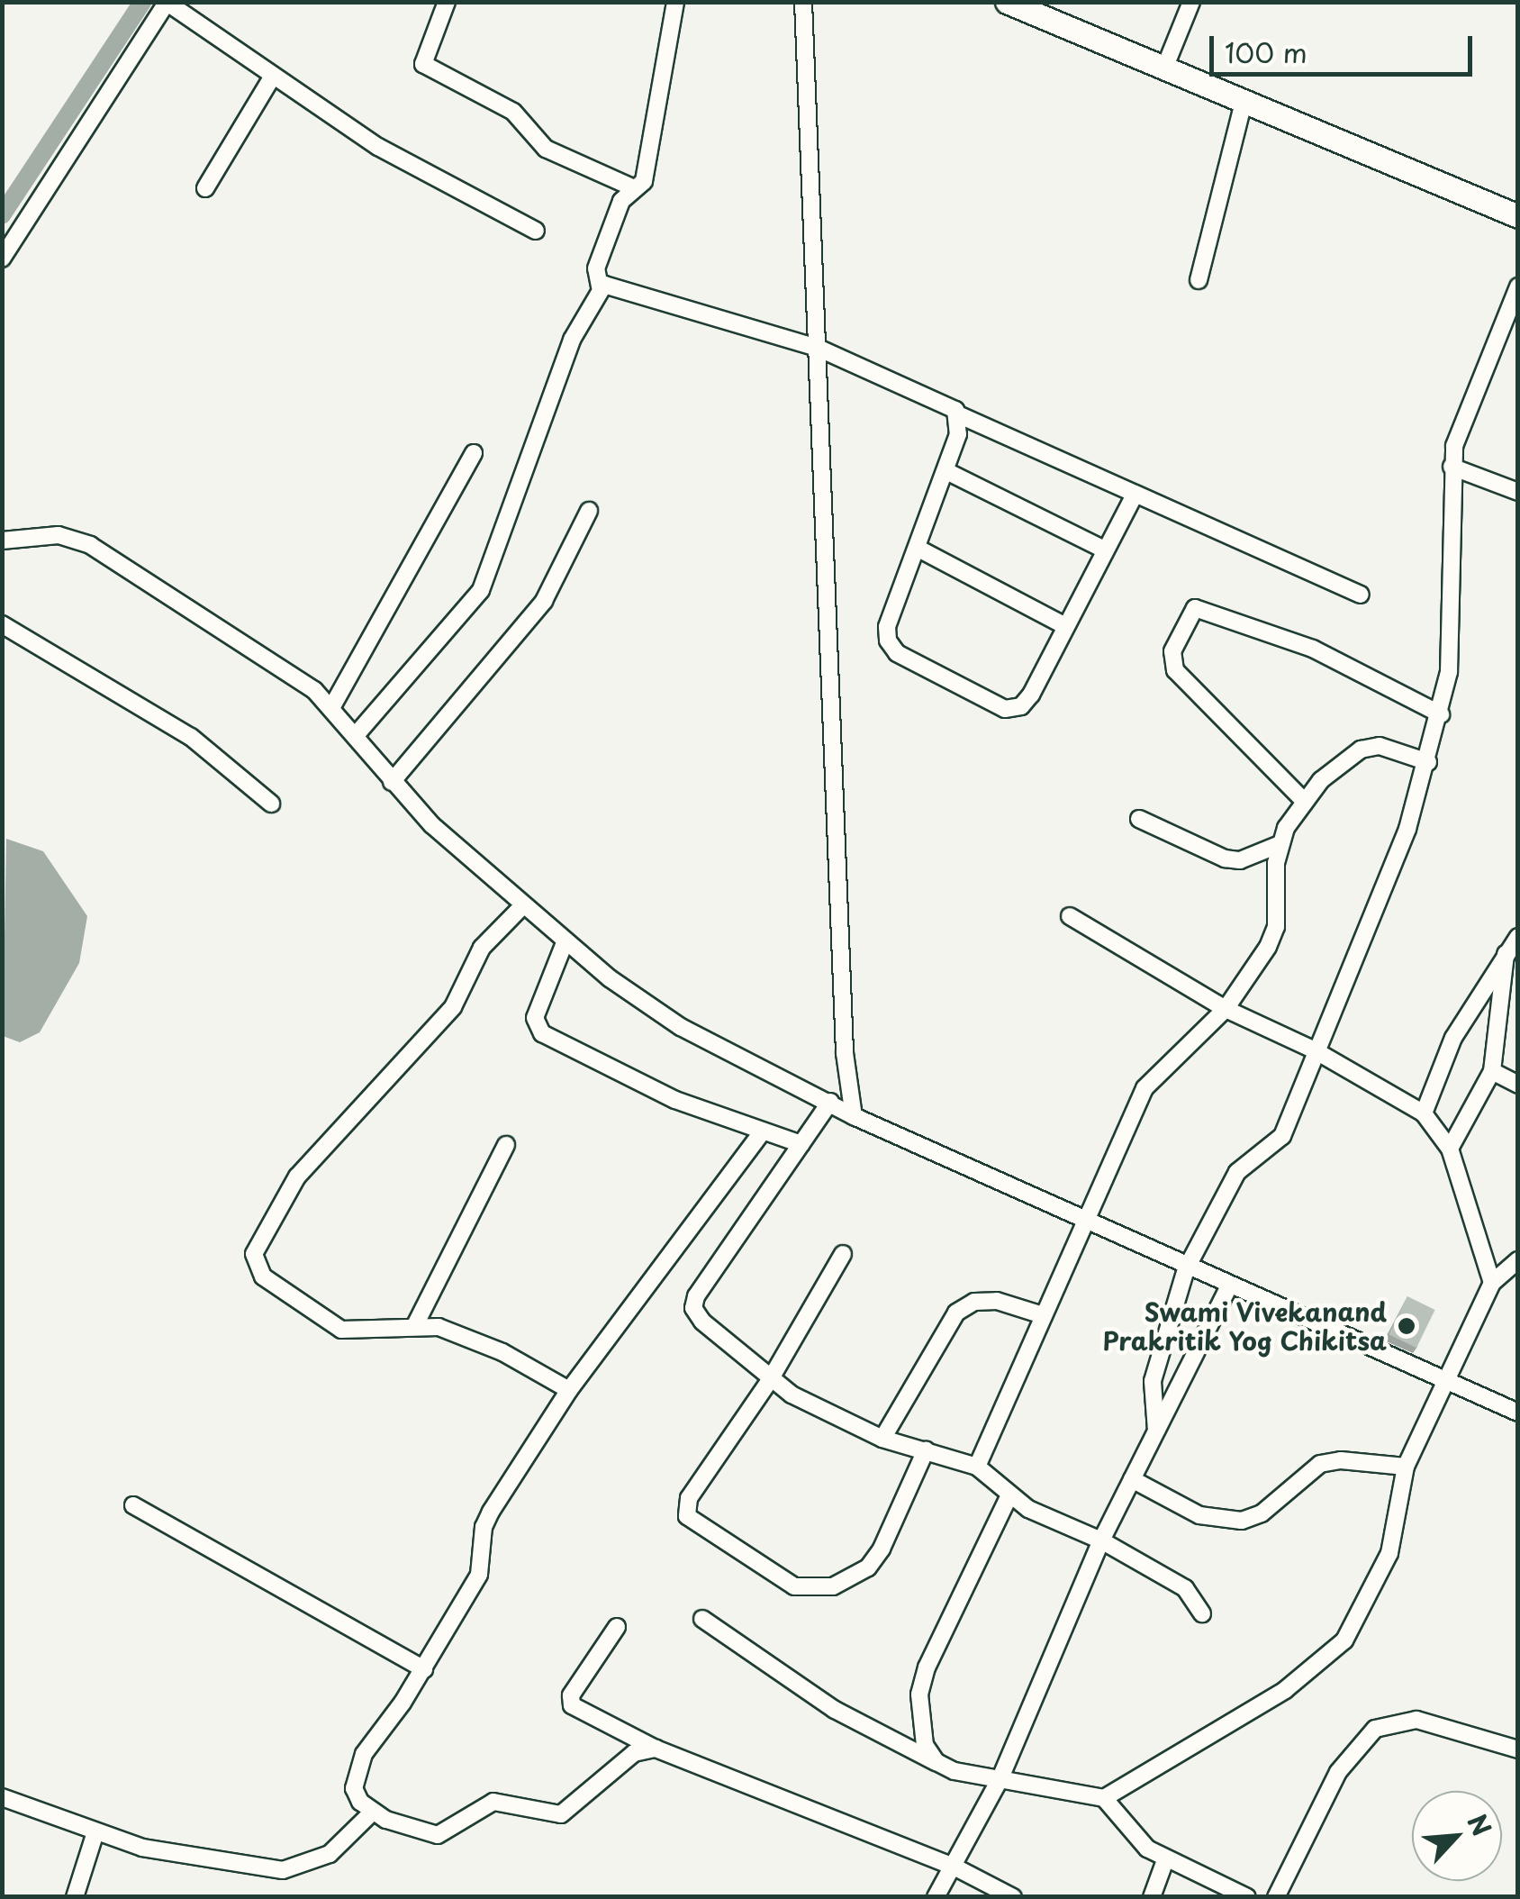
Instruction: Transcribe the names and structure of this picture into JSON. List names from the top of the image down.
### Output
{
  "places": ["Swami Vivekanand Prakritik Yog Chikitsa"],
  "scale_bar": "100 m",
  "north": "top right"
}
